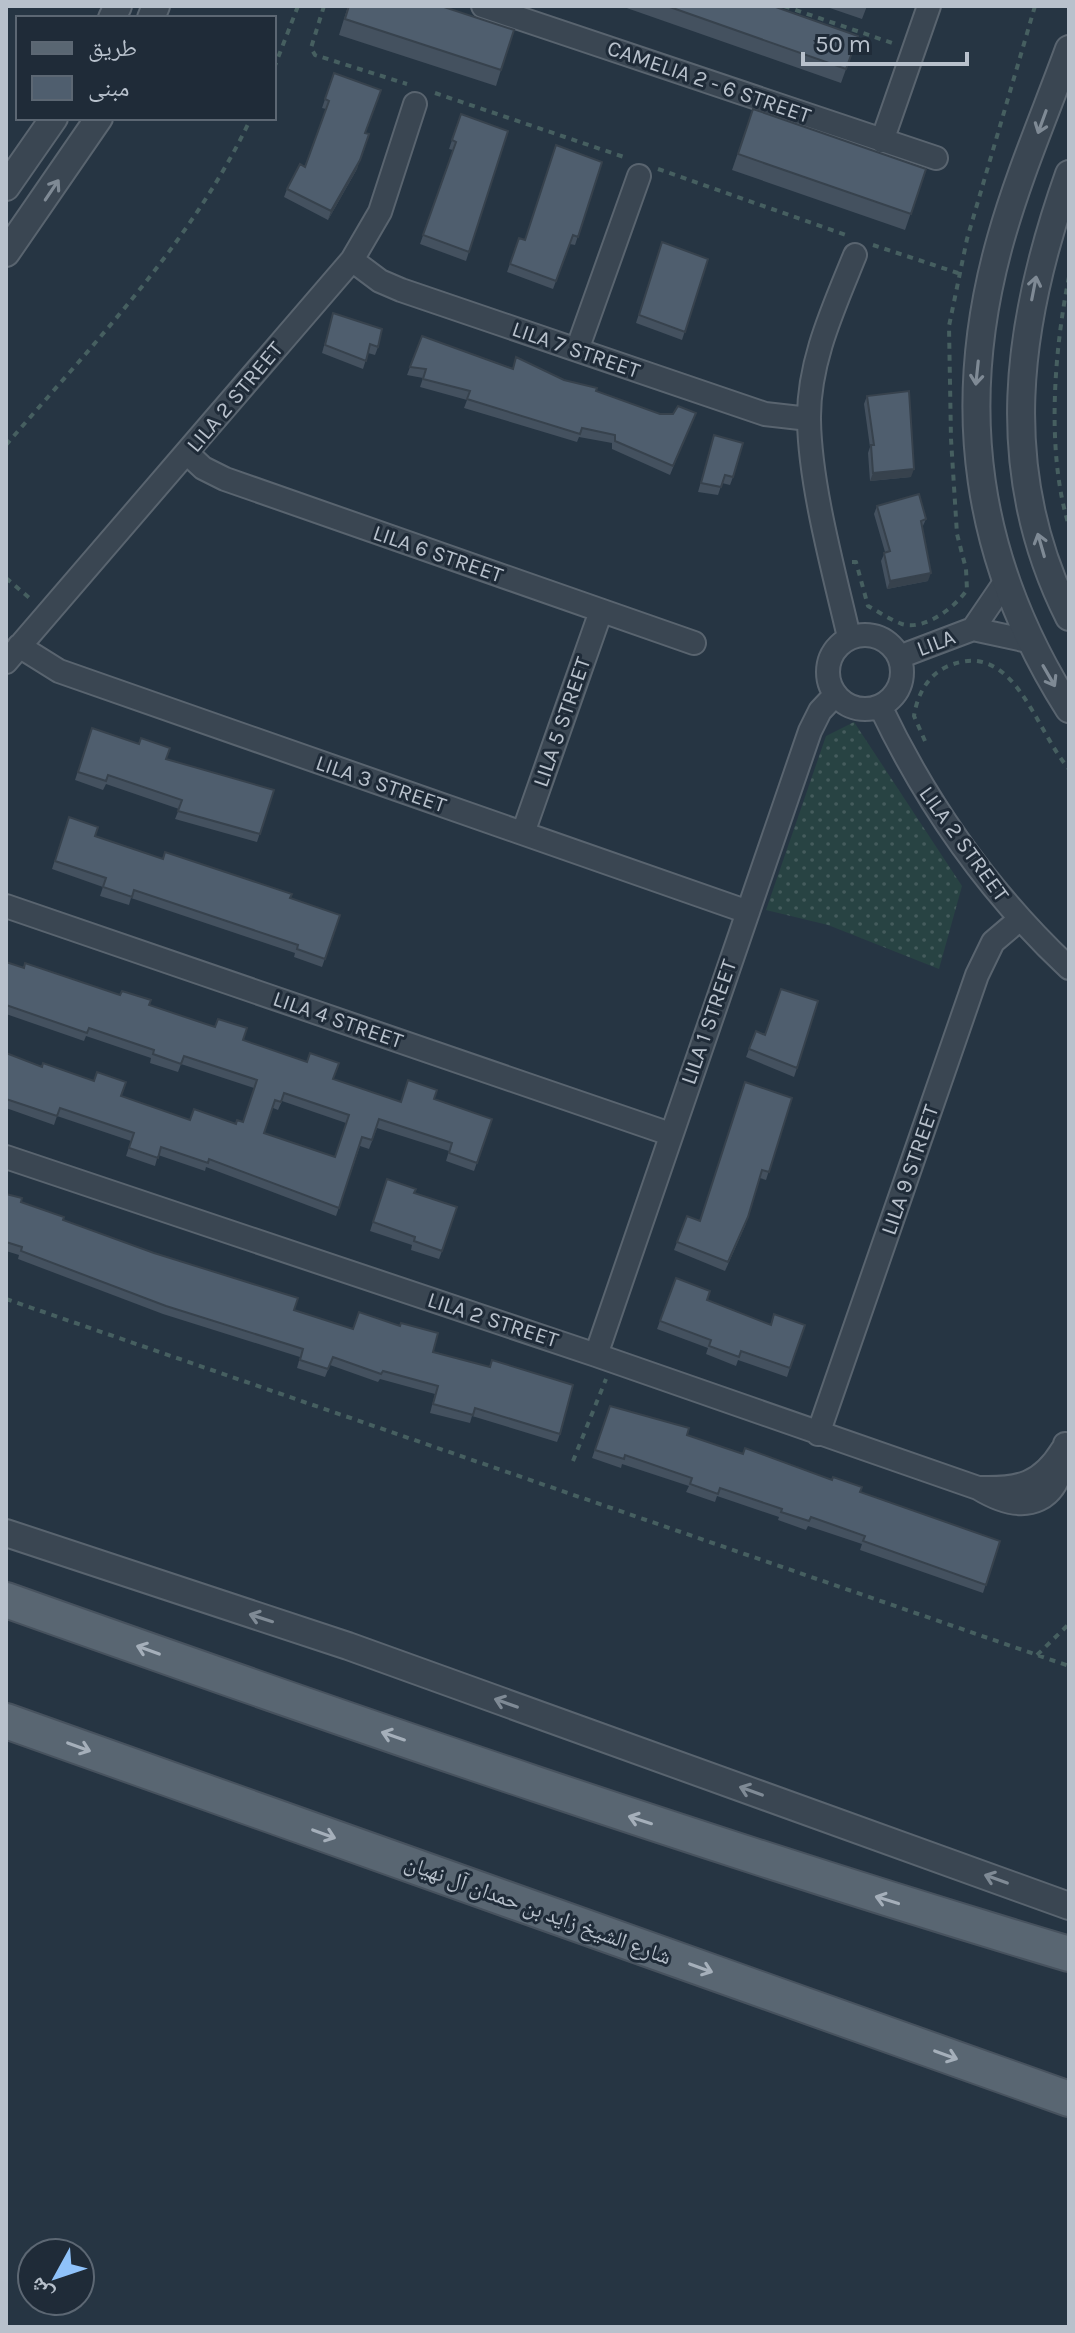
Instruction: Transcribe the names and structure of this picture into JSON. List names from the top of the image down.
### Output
{
  "streets": {
    "main road": ["شارع الشيخ زايد بن حمدان آل نهيان"],
    "street": [
      "CAMELIA 2 - 6 STREET",
      "LILA 7 STREET",
      "LILA 2 STREET",
      "LILA 6 STREET",
      "LILA",
      "LILA 5 STREET",
      "LILA 3 STREET",
      "LILA 4 STREET",
      "LILA 1 STREET",
      "LILA 9 STREET"
    ]
  },
  "crossings": [
    ["LILA 7 STREET", "LILA 2 STREET"],
    ["LILA 2 STREET", "LILA 6 STREET"],
    ["LILA 2 STREET", "LILA"],
    ["LILA 2 STREET", "LILA 3 STREET"],
    ["LILA 2 STREET", "LILA 1 STREET"],
    ["LILA 2 STREET", "LILA 9 STREET"],
    ["LILA 6 STREET", "LILA 5 STREET"],
    ["LILA", "LILA 1 STREET"],
    ["LILA 5 STREET", "LILA 3 STREET"],
    ["LILA 3 STREET", "LILA 1 STREET"],
    ["LILA 4 STREET", "LILA 1 STREET"]
  ],
  "legend": ["طريق", "مبنى"],
  "scale_bar": "50 m",
  "north": "bottom left"
}
